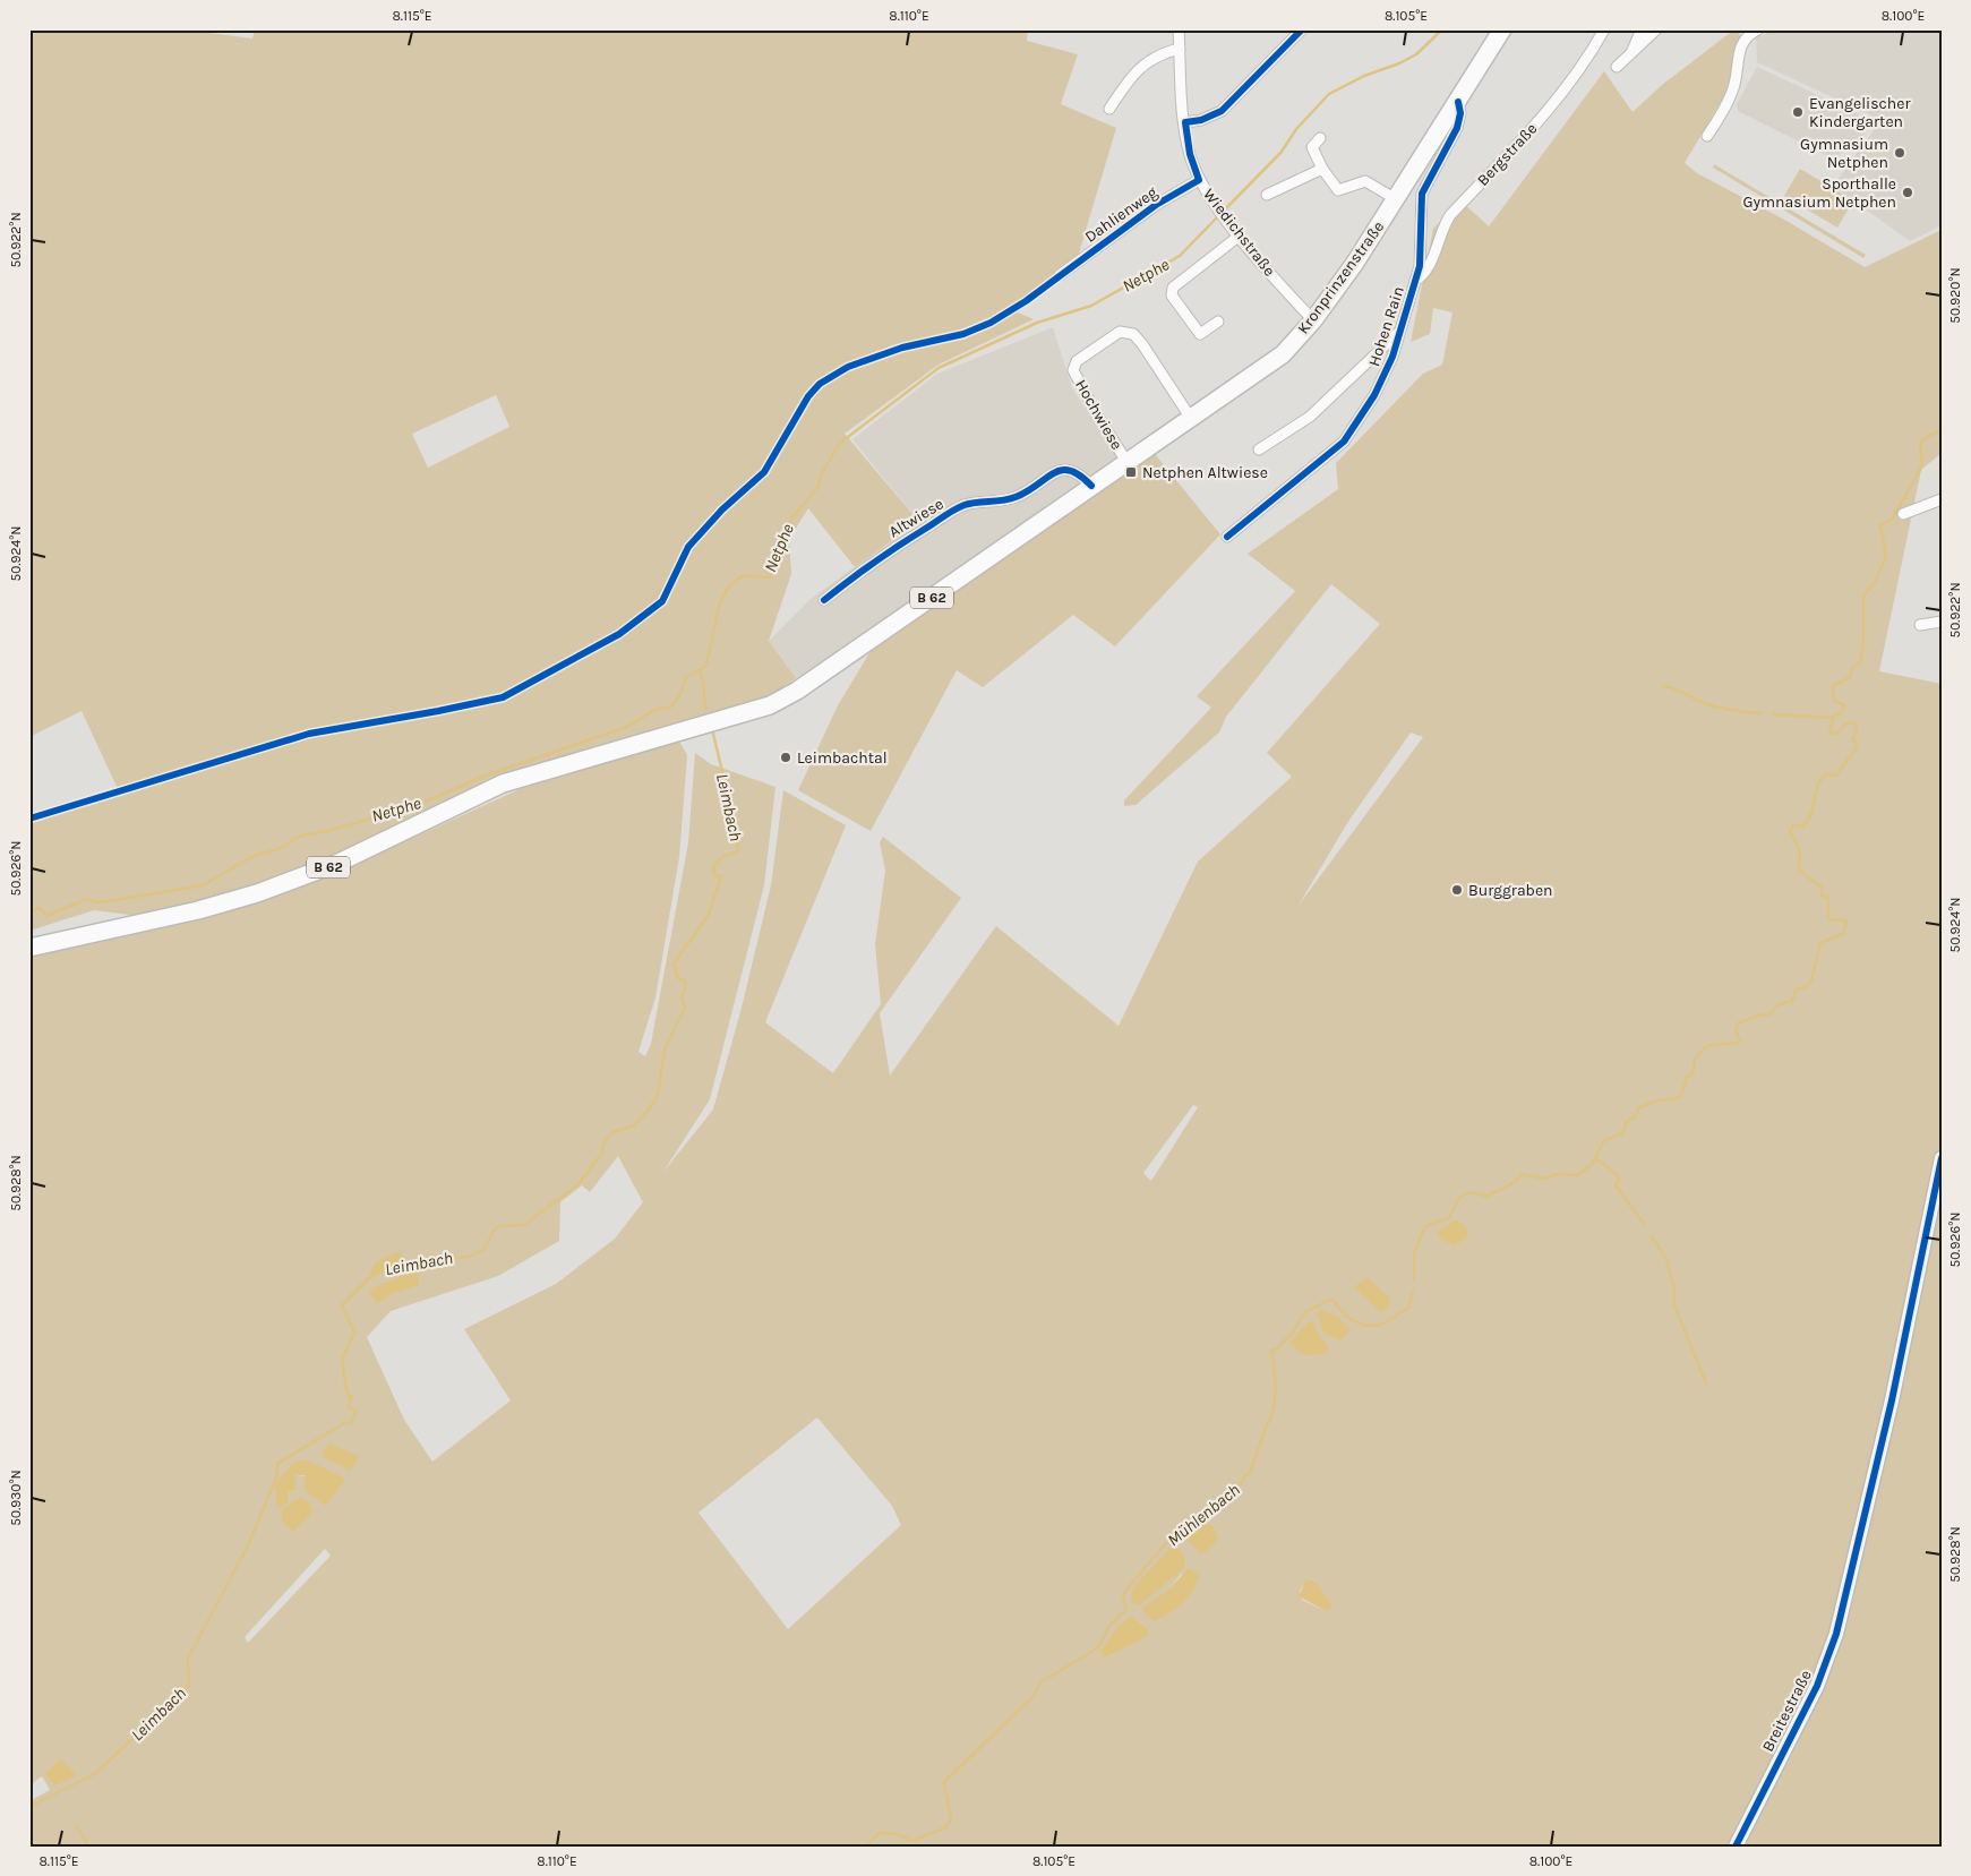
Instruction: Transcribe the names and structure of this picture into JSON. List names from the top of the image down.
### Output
{
  "streets": {
    "main road": ["Kronprinzenstraße", "B 62"],
    "street": [
      "Bergstraße",
      "Dahlienweg",
      "Wiedichstraße",
      "Hohen Rain",
      "Hochwiese",
      "Altwiese",
      "Breitestraße"
    ]
  },
  "crossings": [
    ["Bergstraße", "Hohen Rain"],
    ["Dahlienweg", "Wiedichstraße"],
    ["Wiedichstraße", "Kronprinzenstraße"],
    ["Kronprinzenstraße", "Hohen Rain"],
    ["Kronprinzenstraße", "Hochwiese"],
    ["Kronprinzenstraße", "Altwiese"],
    ["Kronprinzenstraße", "B 62"],
    ["Altwiese", "B 62"]
  ],
  "water": ["Netphe", "Leimbach", "Mühlenbach"],
  "places": {
    "other": [
      "Evangelischer Kindergarten",
      "Gymnasium Netphen",
      "Sporthalle Gymnasium Netphen",
      "Leimbachtal",
      "Burggraben"
    ],
    "transit": ["Netphen Altwiese"]
  },
  "coordinates": [
    "8.115°E",
    "8.110°E",
    "8.105°E",
    "8.100°E",
    "50.922°N",
    "50.920°N",
    "50.924°N",
    "50.926°N",
    "50.928°N",
    "50.930°N"
  ]
}
